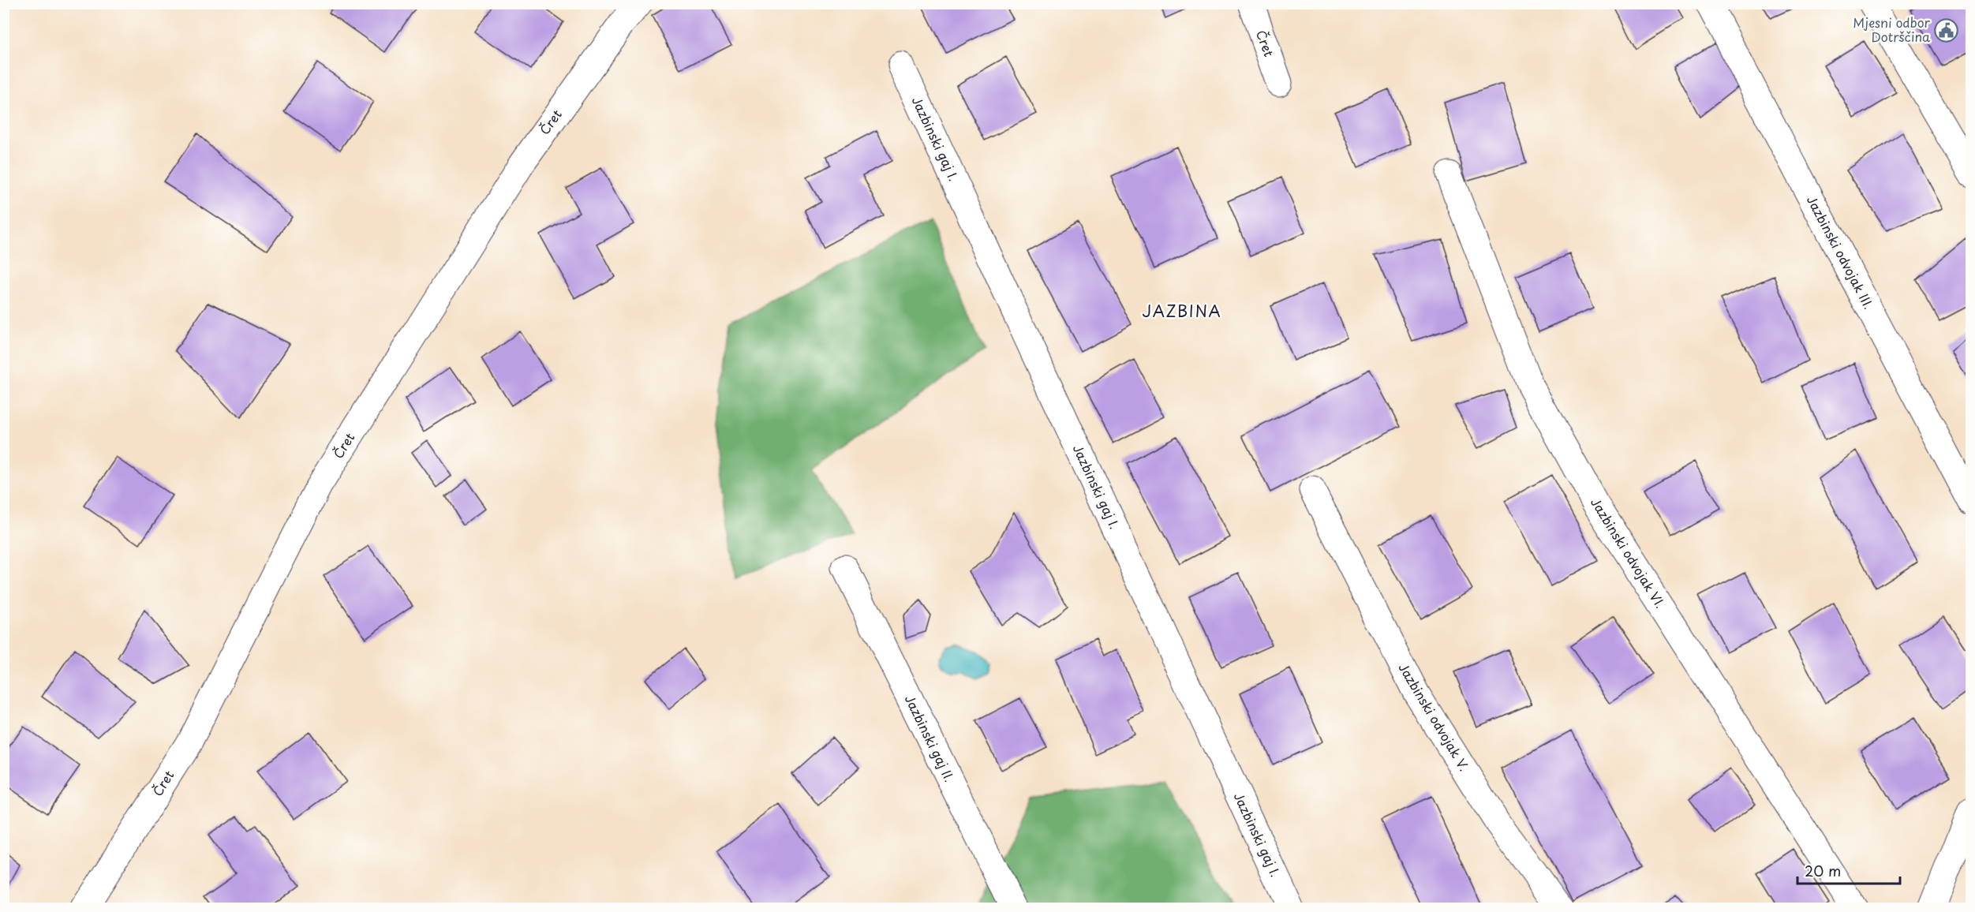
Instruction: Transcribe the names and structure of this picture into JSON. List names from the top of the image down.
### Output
{
  "streets": {
    "street": [
      "Čret",
      "Jazbinski gaj I.",
      "Jazbinski odvojak III.",
      "Jazbinski odvojak VI.",
      "Jazbinski odvojak V.",
      "Jazbinski gaj II."
    ]
  },
  "districts": ["JAZBINA"],
  "places": {
    "public building": ["Mjesni odbor Dotrščina"]
  },
  "scale_bar": "20 m"
}
